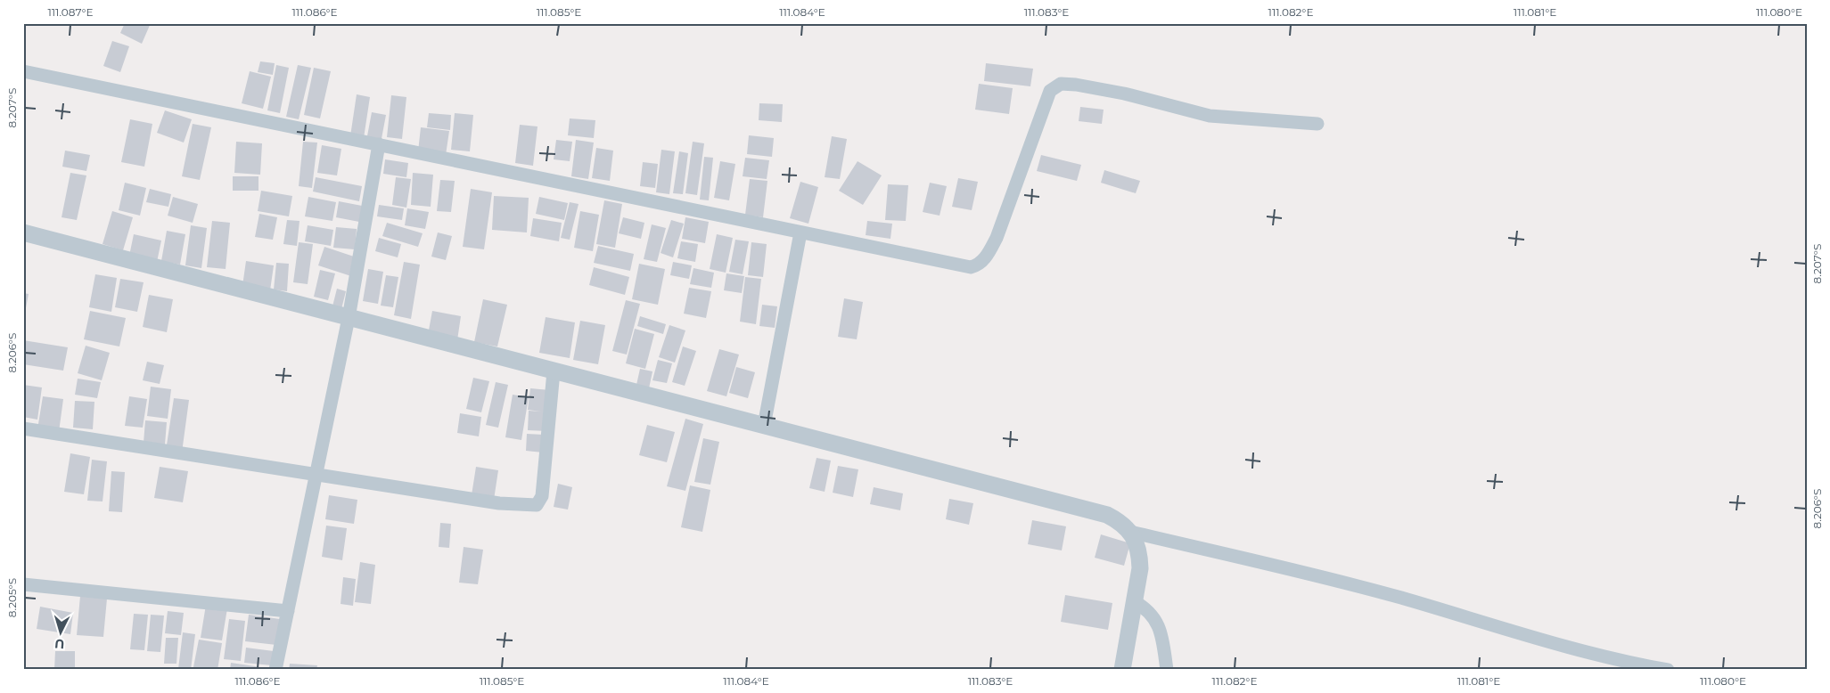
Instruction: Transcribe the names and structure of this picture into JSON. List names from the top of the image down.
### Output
{
  "north": "bottom",
  "coordinates": [
    "111.087°E",
    "111.086°E",
    "111.085°E",
    "111.084°E",
    "111.083°E",
    "111.082°E",
    "111.081°E",
    "111.080°E",
    "8.207°S",
    "8.206°S",
    "8.205°S"
  ]
}
